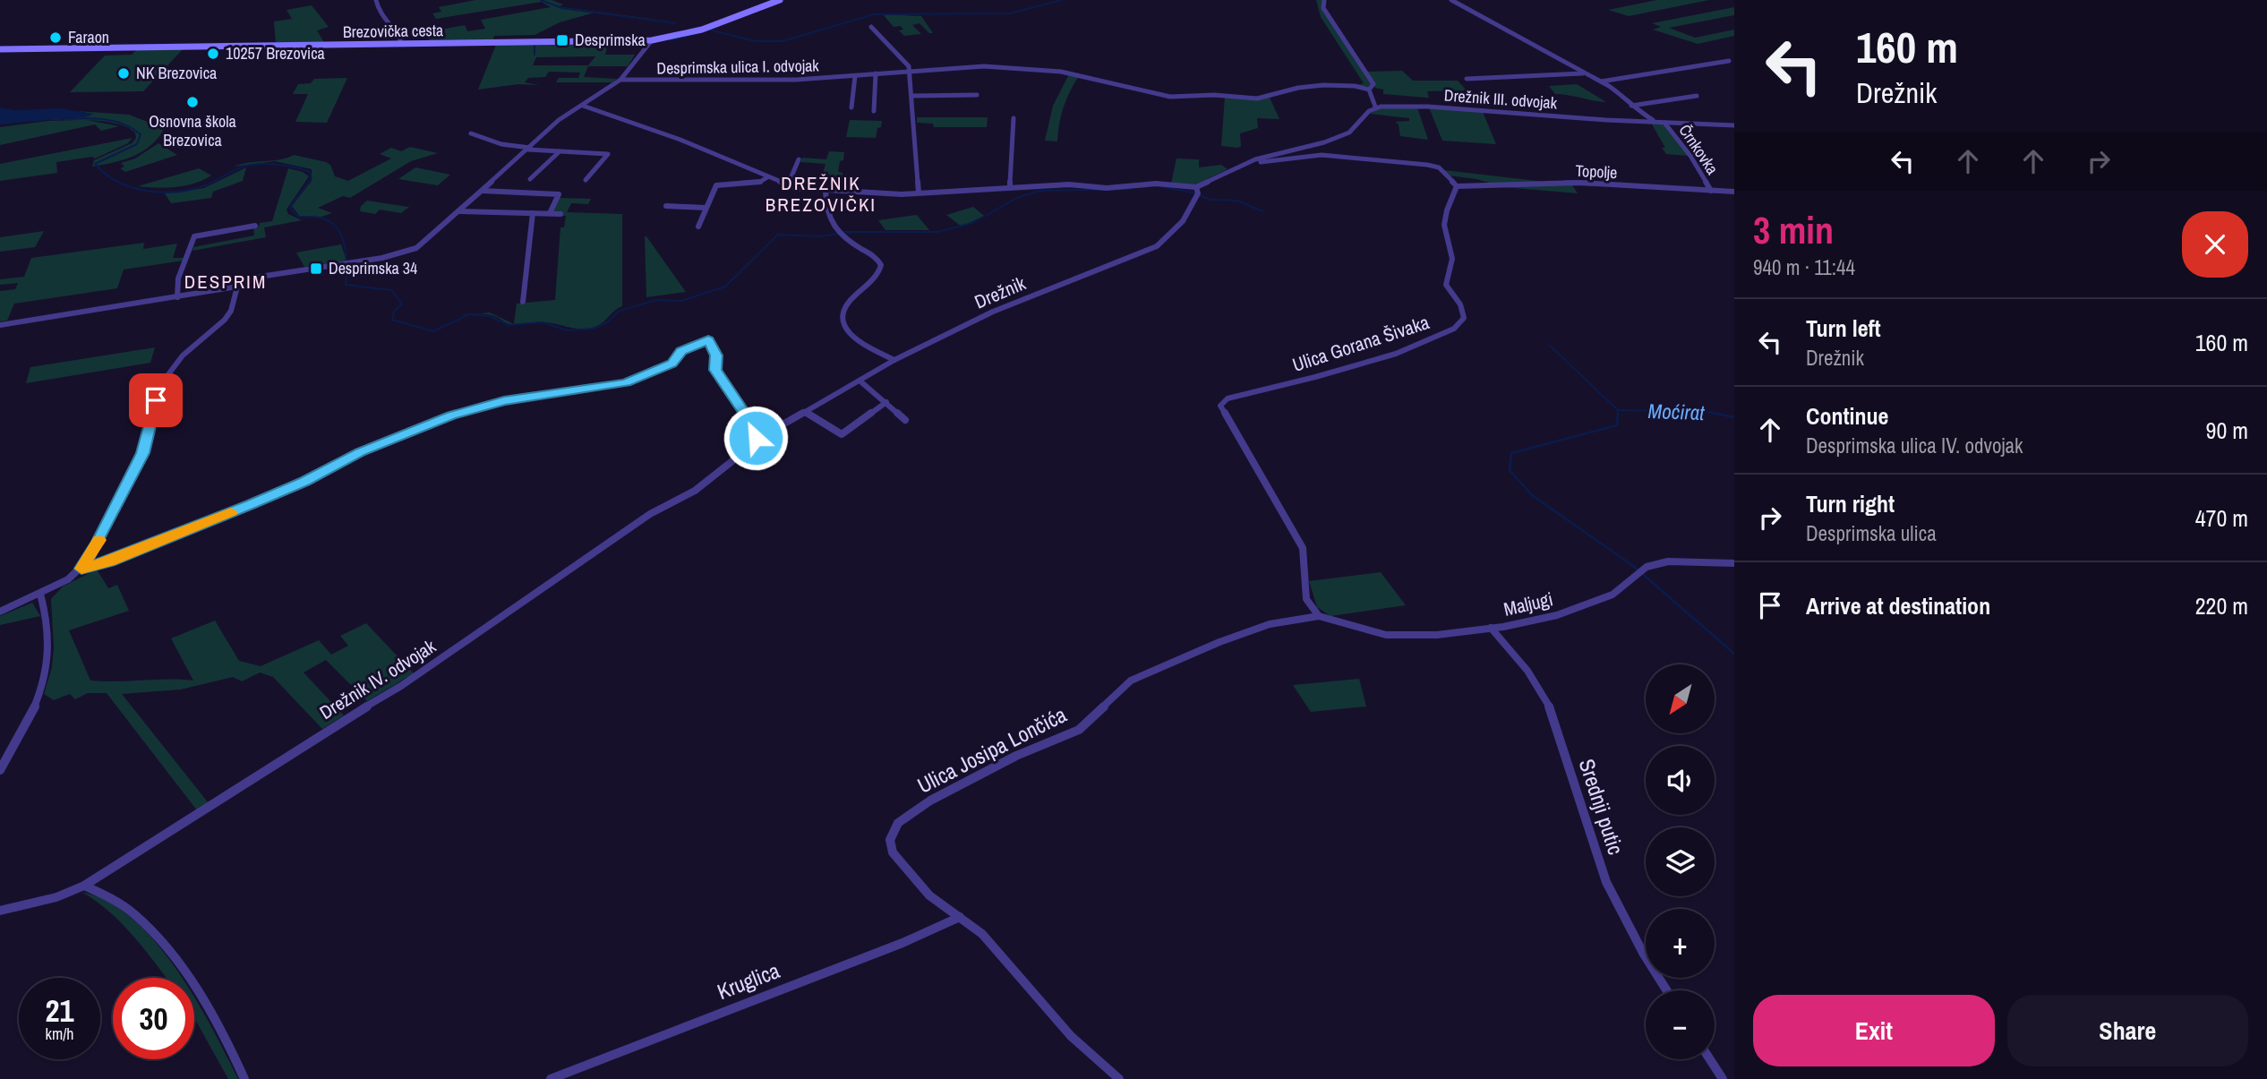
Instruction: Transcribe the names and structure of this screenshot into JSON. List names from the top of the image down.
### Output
{
  "streets": {
    "main road": ["Brezovička cesta"],
    "street": [
      "Desprimska ulica I. odvojak",
      "Drežnik III. odvojak",
      "Črnkovka",
      "Topolje",
      "Drežnik",
      "Ulica Gorana Šivaka",
      "Maljugi",
      "Drežnik IV. odvojak",
      "Ulica Josipa Lončića",
      "Srednji putic",
      "Kruglica"
    ]
  },
  "crossings": [
    ["Drežnik III. odvojak", "Črnkovka"],
    ["Črnkovka", "Topolje"],
    ["Topolje", "Ulica Gorana Šivaka"],
    ["Drežnik", "Drežnik IV. odvojak"],
    ["Ulica Gorana Šivaka", "Maljugi"],
    ["Ulica Gorana Šivaka", "Ulica Josipa Lončića"],
    ["Maljugi", "Ulica Josipa Lončića"],
    ["Maljugi", "Srednji putic"],
    ["Ulica Josipa Lončića", "Kruglica"]
  ],
  "districts": ["DREŽNIK BREZOVIČKI", "DESPRIM"],
  "water": ["Moćirat"],
  "places": {
    "other": [
      "Faraon",
      "10257 Brezovica",
      "NK Brezovica",
      "Osnovna škola Brezovica"
    ],
    "transit": ["Desprimska", "Desprimska 34"]
  },
  "north": "bottom left",
  "page": {
    "turn": ["160 m", "Drežnik"],
    "heading": ["3 min", "940 m · 11:44"],
    "list": [
      {
        "name": "Turn left",
        "note": "Drežnik",
        "value": "160 m"
      },
      {
        "name": "Continue",
        "note": "Desprimska ulica IV. odvojak",
        "value": "90 m"
      },
      {
        "name": "Turn right",
        "note": "Desprimska ulica",
        "value": "470 m"
      },
      {
        "name": "Arrive at destination",
        "value": "220 m"
      }
    ],
    "map_buttons": ["+", "−"],
    "speed": "21 km/h",
    "limit": "30",
    "buttons": ["Exit", "Share"]
  }
}
